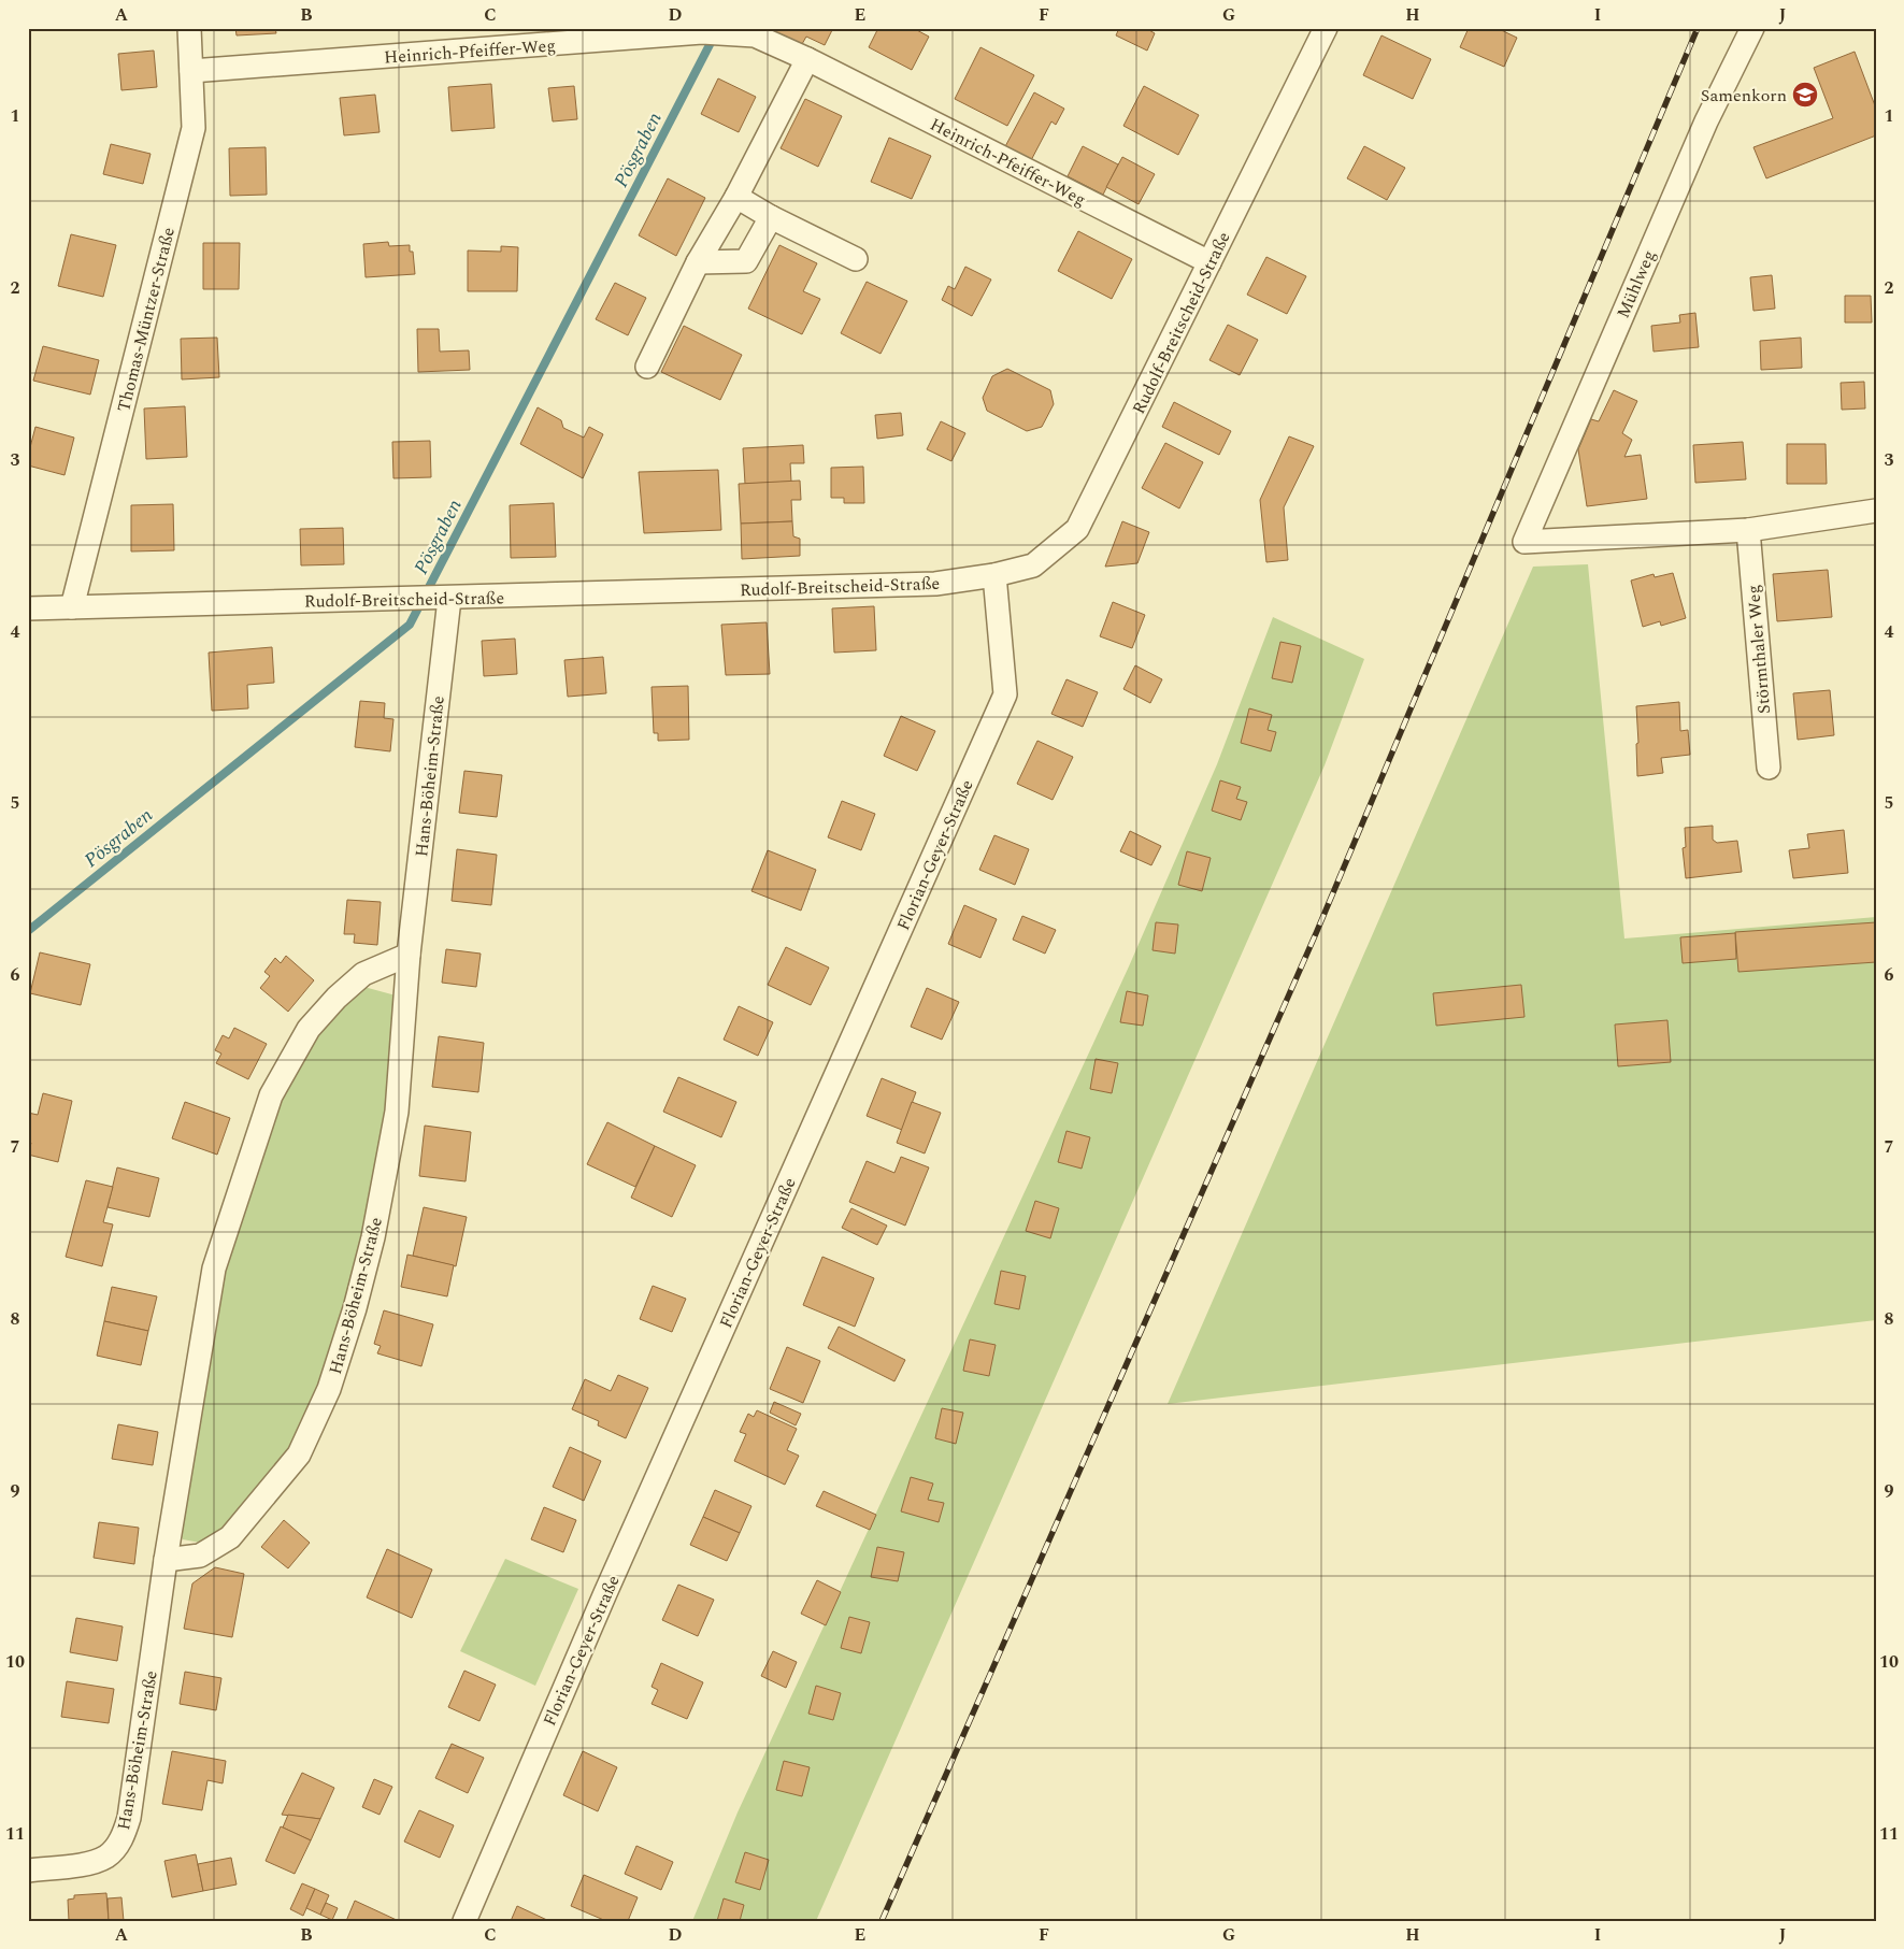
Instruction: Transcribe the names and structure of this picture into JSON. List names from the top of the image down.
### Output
{
  "streets": {
    "street": [
      "Heinrich-Pfeiffer-Weg",
      "Mühlweg",
      "Thomas-Müntzer-Straße",
      "Rudolf-Breitscheid-Straße",
      "Störmthaler Weg",
      "Hans-Böheim-Straße",
      "Florian-Geyer-Straße"
    ]
  },
  "crossings": [
    ["Heinrich-Pfeiffer-Weg", "Thomas-Müntzer-Straße"],
    ["Heinrich-Pfeiffer-Weg", "Rudolf-Breitscheid-Straße"],
    ["Mühlweg", "Störmthaler Weg"],
    ["Thomas-Müntzer-Straße", "Rudolf-Breitscheid-Straße"],
    ["Rudolf-Breitscheid-Straße", "Hans-Böheim-Straße"],
    ["Rudolf-Breitscheid-Straße", "Florian-Geyer-Straße"]
  ],
  "water": ["Pösgraben"],
  "places": {
    "school or university": ["Samenkorn"]
  },
  "grid": {
    "columns": [
      "A",
      "B",
      "C",
      "D",
      "E",
      "F",
      "G",
      "H",
      "I",
      "J"
    ],
    "rows": [
      "1",
      "2",
      "3",
      "4",
      "5",
      "6",
      "7",
      "8",
      "9",
      "10",
      "11"
    ]
  }
}
